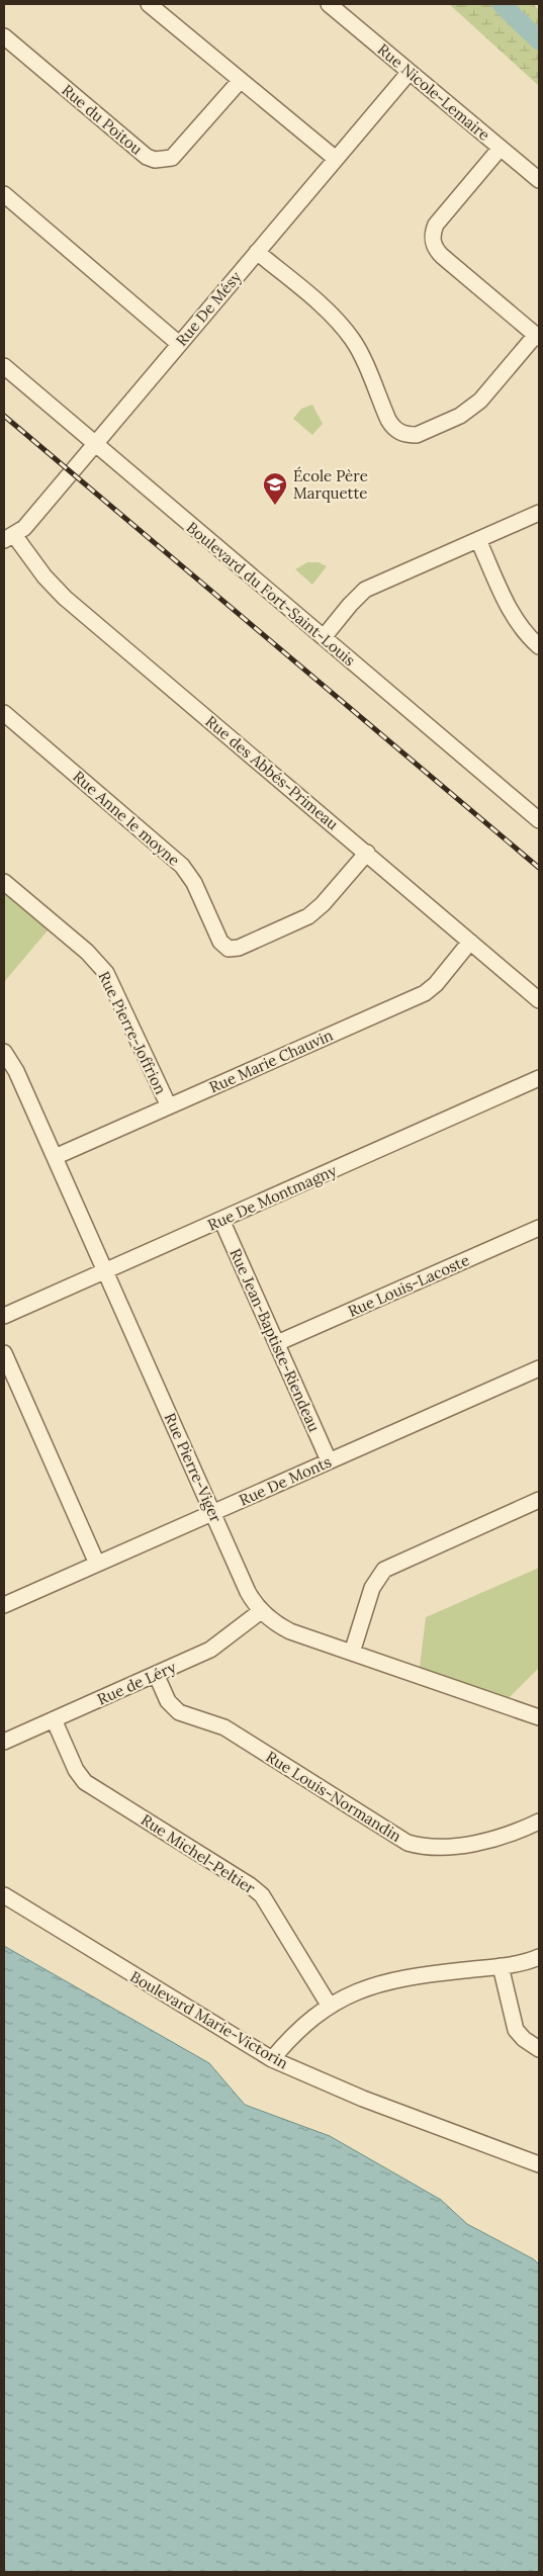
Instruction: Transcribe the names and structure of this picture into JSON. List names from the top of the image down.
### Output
{
  "streets": {
    "street": [
      "Rue Nicole-Lemaire",
      "Rue du Poitou",
      "Rue De Mésy",
      "Boulevard du Fort-Saint-Louis",
      "Rue des Abbés-Primeau",
      "Rue Anne le moyne",
      "Rue Pierre-Joffrion",
      "Rue Marie Chauvin",
      "Rue De Montmagny",
      "Rue Louis-Lacoste",
      "Rue Jean-Baptiste-Riendeau",
      "Rue Pierre-Viger",
      "Rue De Monts",
      "Rue de Léry",
      "Rue Louis-Normandin",
      "Rue Michel-Peltier",
      "Boulevard Marie-Victorin"
    ]
  },
  "crossings": [
    ["Rue Nicole-Lemaire", "Rue De Mésy"],
    ["Rue De Mésy", "Boulevard du Fort-Saint-Louis"],
    ["Rue De Mésy", "Rue des Abbés-Primeau"],
    ["Rue des Abbés-Primeau", "Rue Anne le moyne"],
    ["Rue des Abbés-Primeau", "Rue Marie Chauvin"],
    ["Rue Pierre-Joffrion", "Rue Marie Chauvin"],
    ["Rue Marie Chauvin", "Rue Pierre-Viger"],
    ["Rue De Montmagny", "Rue Jean-Baptiste-Riendeau"],
    ["Rue De Montmagny", "Rue Pierre-Viger"],
    ["Rue Louis-Lacoste", "Rue Jean-Baptiste-Riendeau"],
    ["Rue Jean-Baptiste-Riendeau", "Rue De Monts"],
    ["Rue Pierre-Viger", "Rue De Monts"],
    ["Rue Pierre-Viger", "Rue de Léry"],
    ["Rue de Léry", "Rue Louis-Normandin"],
    ["Rue de Léry", "Rue Michel-Peltier"]
  ],
  "places": {
    "school or university": ["École Père Marquette"]
  }
}
